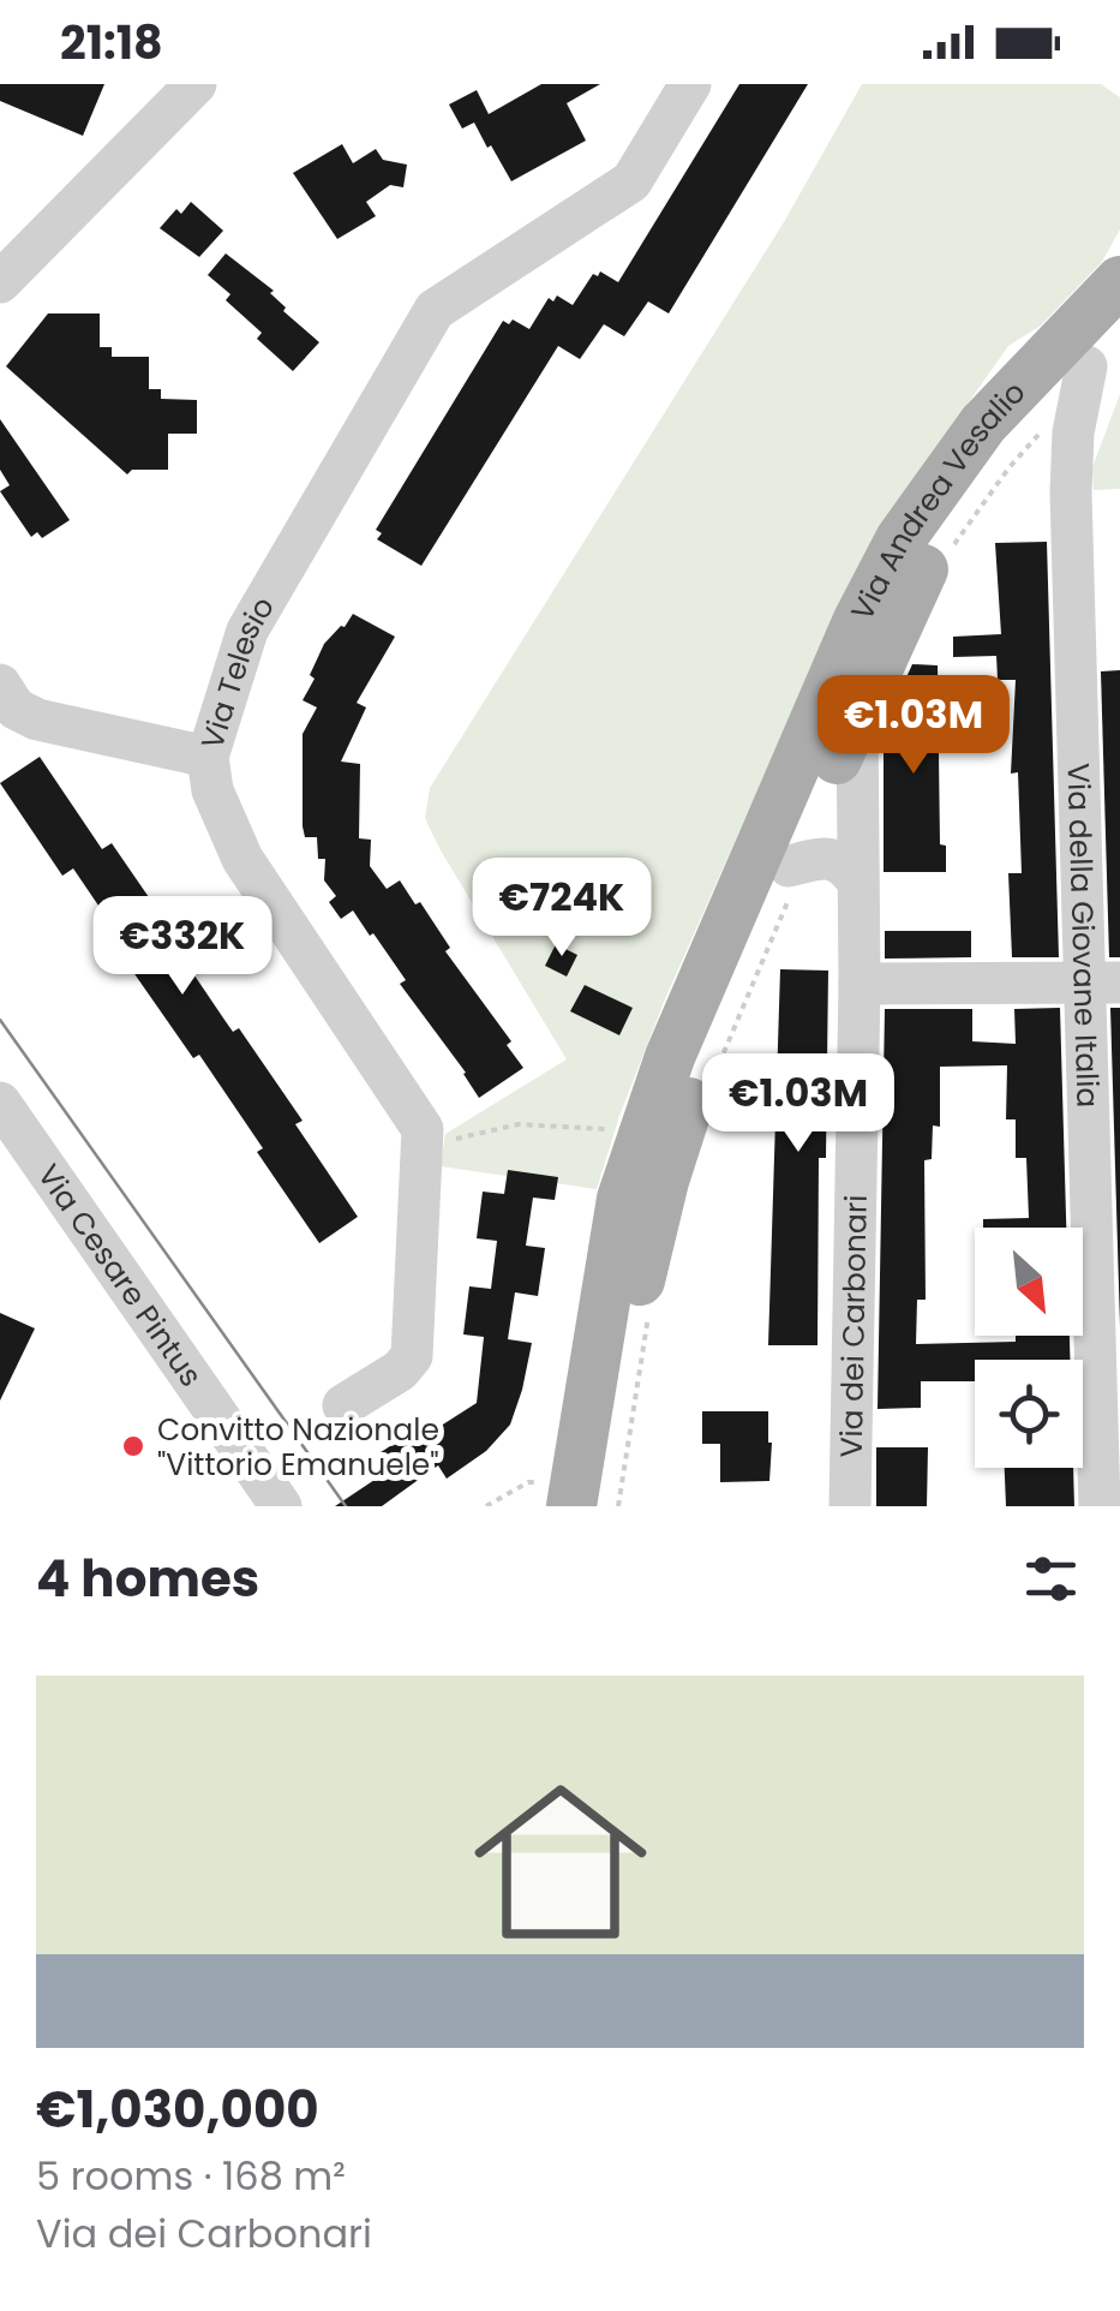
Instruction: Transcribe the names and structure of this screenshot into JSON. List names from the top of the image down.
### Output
{
  "streets": {
    "main road": ["Via Andrea Vesalio"],
    "street": [
      "Via Telesio",
      "Via della Giovane Italia",
      "Via Cesare Pintus",
      "Via dei Carbonari"
    ]
  },
  "crossings": [
    ["Via Andrea Vesalio", "Via della Giovane Italia"],
    ["Via Andrea Vesalio", "Via dei Carbonari"]
  ],
  "places": ["Convitto Nazionale \"Vittorio Emanuele\""],
  "north": "bottom right",
  "page": {
    "status": "21:18",
    "price": [
      "€1.03M",
      "€724K",
      "€332K",
      "€1.03M"
    ],
    "heading": "4 homes",
    "list": [
      {
        "name": "€1,030,000",
        "note": "5 rooms · 168 m² · Via dei Carbonari"
      }
    ]
  }
}
